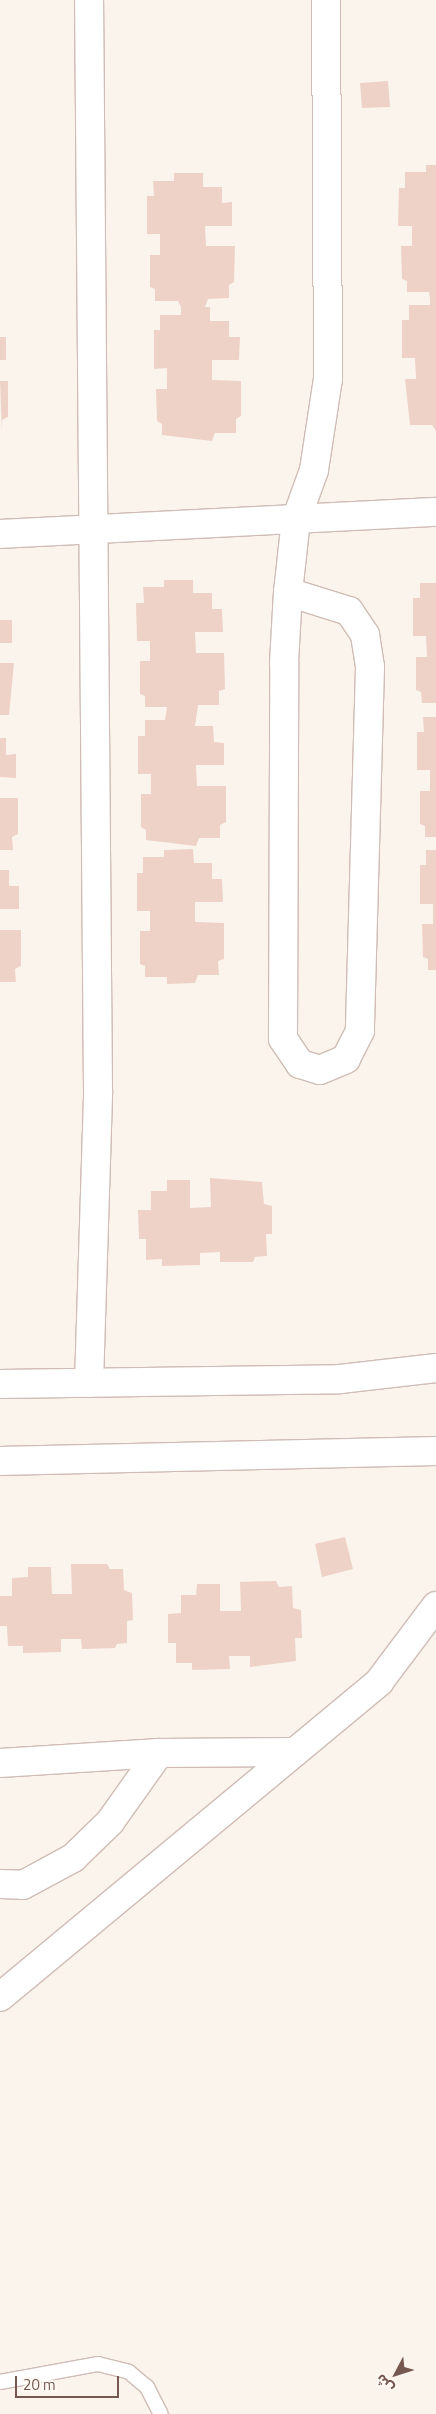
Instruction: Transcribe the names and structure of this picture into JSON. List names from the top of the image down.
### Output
{
  "scale_bar": "20 m",
  "north": "bottom left"
}
